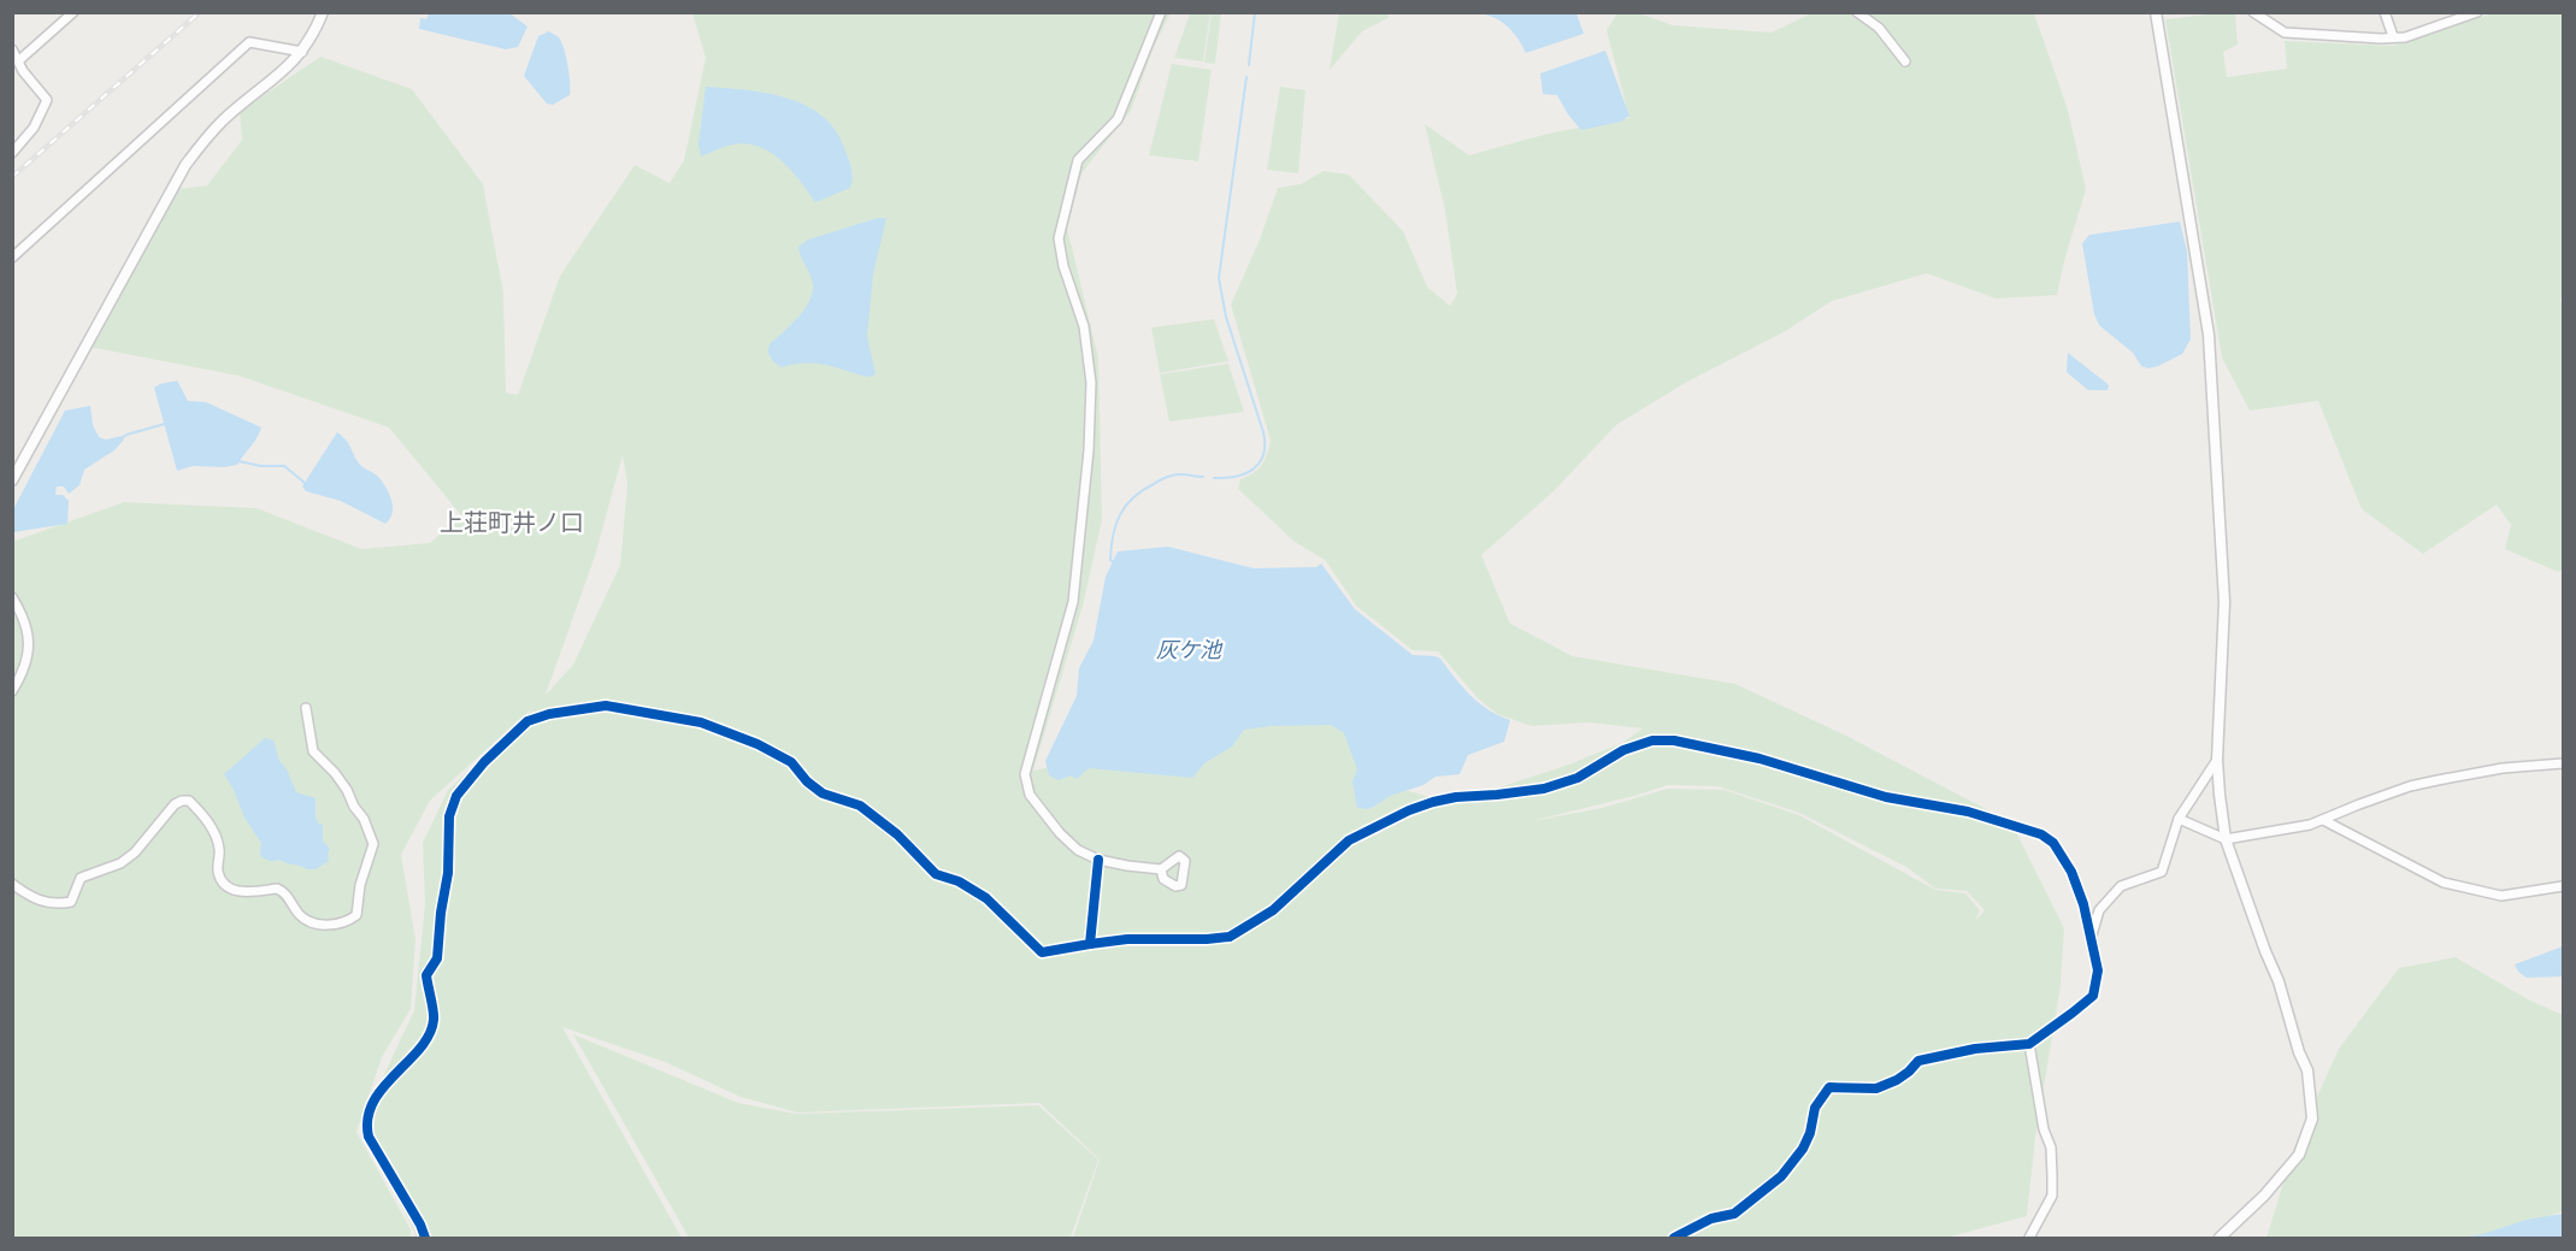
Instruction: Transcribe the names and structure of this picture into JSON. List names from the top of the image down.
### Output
{
  "districts": ["上荘町井ノ口"],
  "water": ["灰ケ池"]
}
